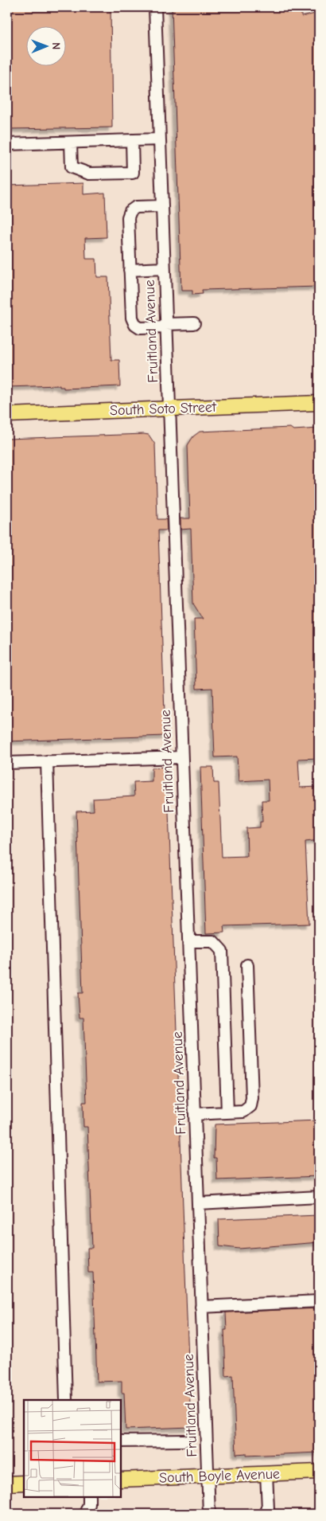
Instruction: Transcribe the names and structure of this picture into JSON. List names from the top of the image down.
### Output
{
  "streets": {
    "main road": ["South Soto Street", "South Boyle Avenue"],
    "street": ["Fruitland Avenue"]
  },
  "crossings": [
    ["Fruitland Avenue", "South Soto Street"],
    ["Fruitland Avenue", "South Boyle Avenue"]
  ],
  "north": "right"
}
